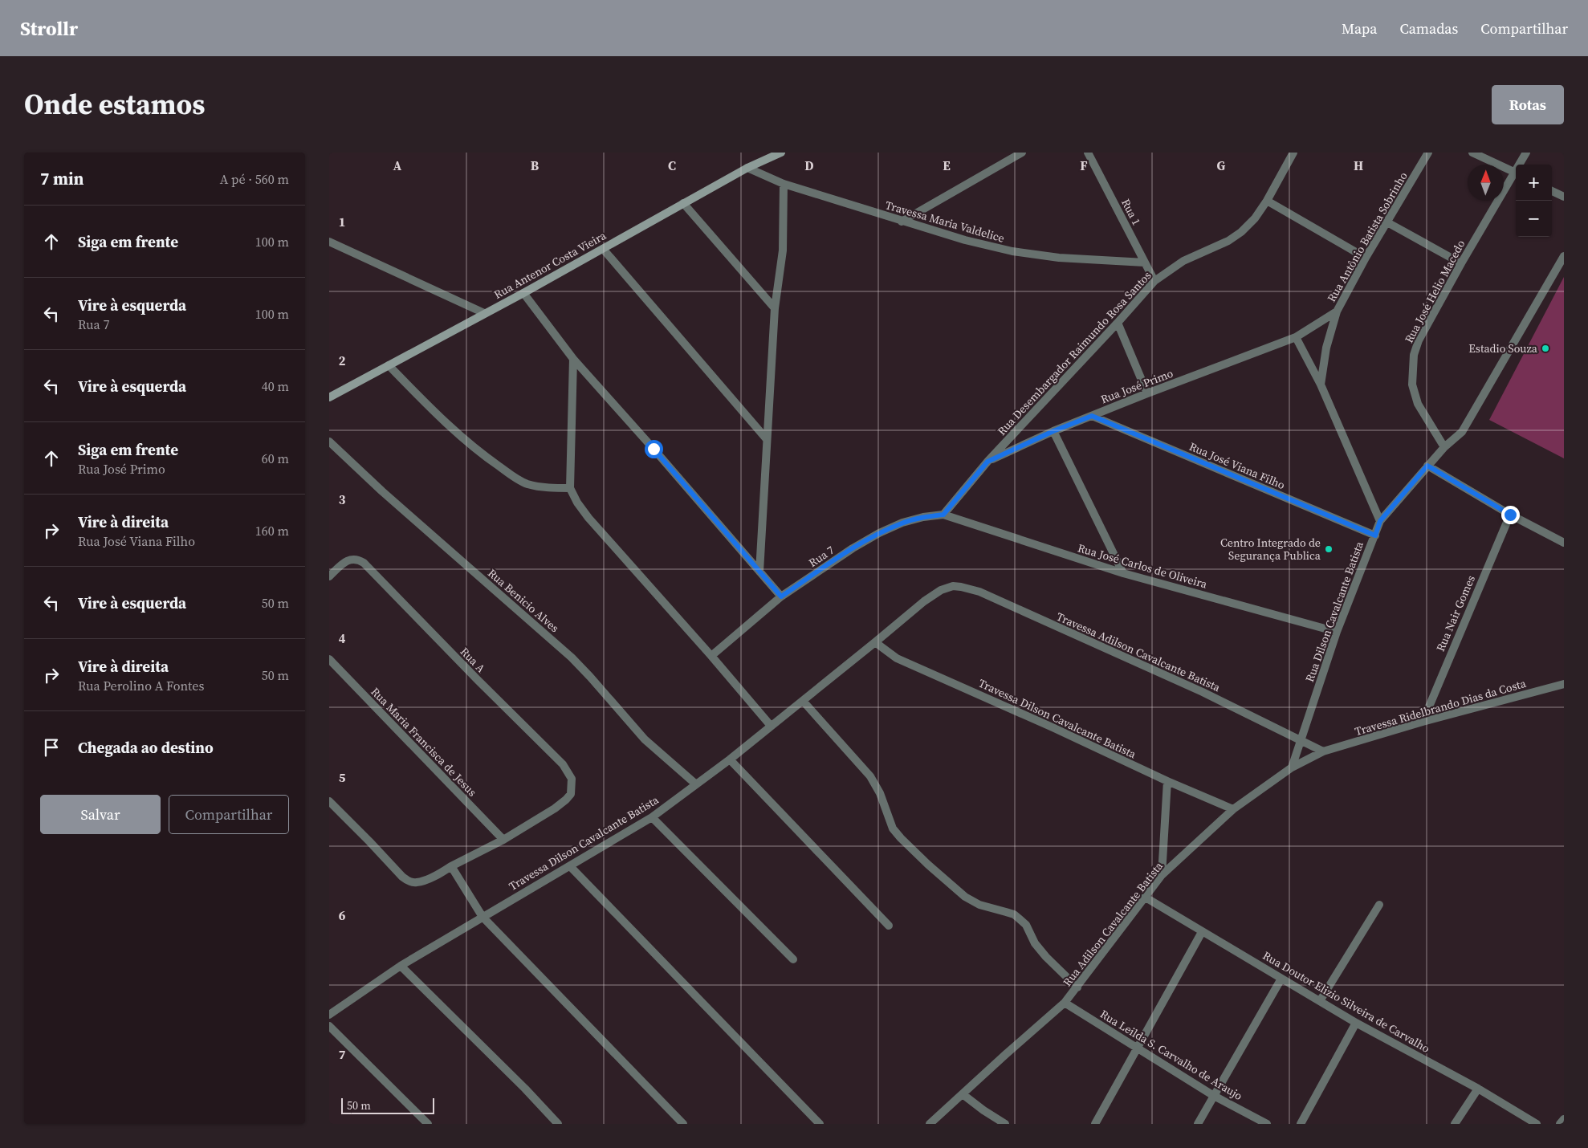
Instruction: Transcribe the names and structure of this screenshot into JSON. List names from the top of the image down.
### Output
{
  "streets": {
    "main road": ["Rua Antenor Costa Vieira"],
    "street": [
      "Rua 1",
      "Travessa Maria Valdelice",
      "Rua Antônio Batista Sobrinho",
      "Rua José Helio Macedo",
      "Rua Desembargador Raimundo Rosa Santos",
      "Rua José Primo",
      "Rua José Viana Filho",
      "Rua 7",
      "Rua José Carlos de Oliveira",
      "Rua Benicio Alves",
      "Rua Dilson Cavalcante Batista",
      "Rua Nair Gomes",
      "Travessa Adilson Cavalcante Batista",
      "Rua A",
      "Travessa Ridelbrando Dias da Costa",
      "Travessa Dilson Cavalcante Batista",
      "Rua Maria Francisca de Jesus",
      "Rua Adilson Cavalcante Batista",
      "Rua Doutor Elizio Silveira de Carvalho",
      "Rua Leilda S. Carvalho de Araujo"
    ]
  },
  "crossings": [
    ["Rua 1", "Travessa Maria Valdelice"],
    ["Rua 1", "Rua Desembargador Raimundo Rosa Santos"],
    ["Travessa Maria Valdelice", "Rua Antenor Costa Vieira"],
    ["Rua Antônio Batista Sobrinho", "Rua José Primo"],
    ["Rua José Helio Macedo", "Rua Dilson Cavalcante Batista"],
    ["Rua Desembargador Raimundo Rosa Santos", "Rua José Primo"],
    ["Rua Desembargador Raimundo Rosa Santos", "Rua 7"],
    ["Rua Desembargador Raimundo Rosa Santos", "Rua José Carlos de Oliveira"],
    ["Rua José Primo", "Rua José Viana Filho"],
    ["Rua José Viana Filho", "Rua Dilson Cavalcante Batista"],
    ["Rua 7", "Rua José Carlos de Oliveira"],
    ["Rua José Carlos de Oliveira", "Rua Dilson Cavalcante Batista"],
    ["Rua Benicio Alves", "Travessa Dilson Cavalcante Batista"],
    ["Rua Dilson Cavalcante Batista", "Travessa Adilson Cavalcante Batista"],
    ["Rua Dilson Cavalcante Batista", "Rua Adilson Cavalcante Batista"],
    ["Rua Nair Gomes", "Travessa Ridelbrando Dias da Costa"],
    ["Travessa Adilson Cavalcante Batista", "Travessa Ridelbrando Dias da Costa"],
    ["Travessa Adilson Cavalcante Batista", "Travessa Dilson Cavalcante Batista"],
    ["Travessa Adilson Cavalcante Batista", "Rua Adilson Cavalcante Batista"],
    ["Rua A", "Rua Maria Francisca de Jesus"],
    ["Travessa Ridelbrando Dias da Costa", "Rua Adilson Cavalcante Batista"],
    ["Travessa Dilson Cavalcante Batista", "Rua Adilson Cavalcante Batista"],
    ["Rua Adilson Cavalcante Batista", "Rua Doutor Elizio Silveira de Carvalho"],
    ["Rua Adilson Cavalcante Batista", "Rua Leilda S. Carvalho de Araujo"]
  ],
  "places": ["Estadio Souza", "Centro Integrado de Segurança Publica"],
  "scale_bar": "50 m",
  "north": "top",
  "page": {
    "header": "Strollr",
    "nav": ["Mapa", "Camadas", "Compartilhar"],
    "title": "Onde estamos",
    "buttons": [
      "Rotas",
      ["Salvar", "Compartilhar"]
    ],
    "heading": ["7 min", "A pé · 560 m"],
    "map_buttons": ["+", "−"],
    "list": [
      ["Siga em frente", "100 m"],
      ["Vire à esquerda", "Rua 7", "100 m"],
      ["Vire à esquerda", "40 m"],
      ["Siga em frente", "Rua José Primo", "60 m"],
      ["Vire à direita", "Rua José Viana Filho", "160 m"],
      ["Vire à esquerda", "50 m"],
      ["Vire à direita", "Rua Perolino A Fontes", "50 m"],
      "Chegada ao destino"
    ],
    "scale": "50 m"
  },
  "grid": {
    "columns": [
      "A",
      "B",
      "C",
      "D",
      "E",
      "F",
      "G",
      "H"
    ],
    "rows": [
      "1",
      "2",
      "3",
      "4",
      "5",
      "6",
      "7"
    ]
  }
}
